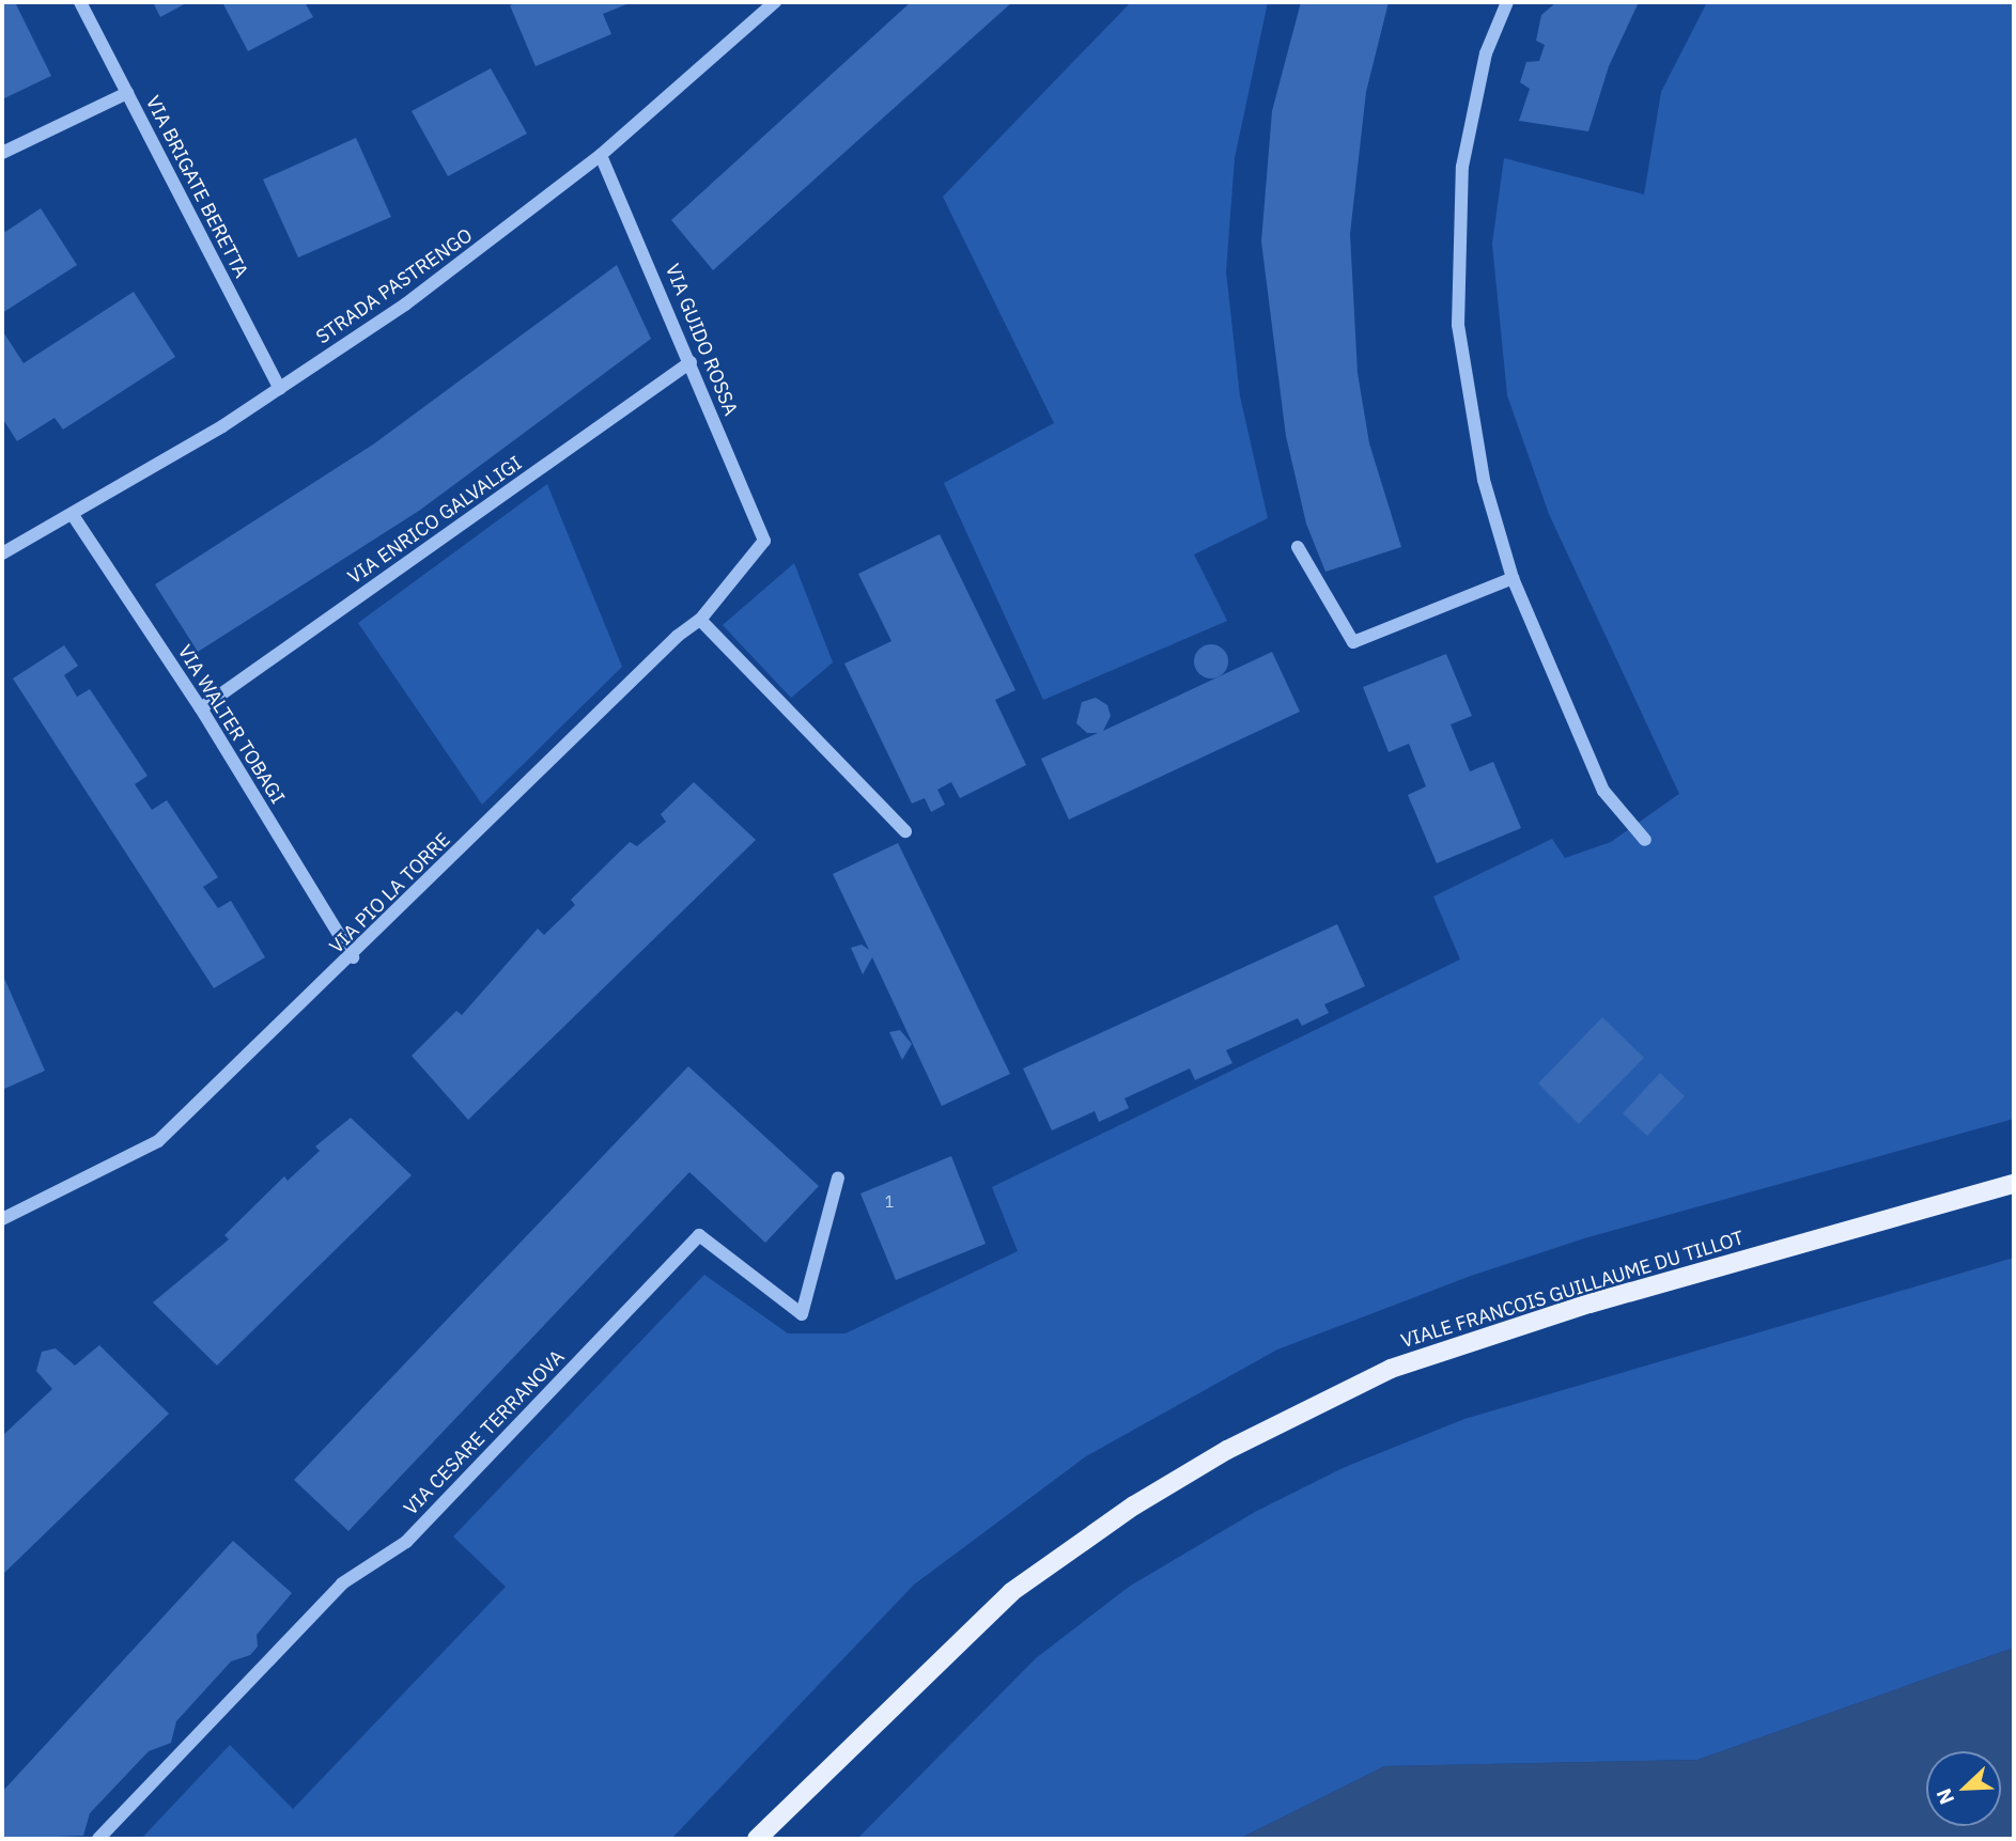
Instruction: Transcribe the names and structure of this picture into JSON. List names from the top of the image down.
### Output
{
  "streets": {
    "main road": ["VIALE FRANCOIS GUILLAUME DU TILLOT"],
    "street": [
      "VIA BRIGATE BERETTA",
      "STRADA PASTRENGO",
      "VIA GUIDO ROSSA",
      "VIA ENRICO GALVALIGI",
      "VIA WALTER TOBAGI",
      "VIA PIO LA TORRE",
      "VIA CESARE TERRANOVA"
    ]
  },
  "crossings": [
    ["VIA BRIGATE BERETTA", "STRADA PASTRENGO"],
    ["STRADA PASTRENGO", "VIA GUIDO ROSSA"],
    ["STRADA PASTRENGO", "VIA WALTER TOBAGI"],
    ["VIA GUIDO ROSSA", "VIA ENRICO GALVALIGI"],
    ["VIA GUIDO ROSSA", "VIA PIO LA TORRE"],
    ["VIA ENRICO GALVALIGI", "VIA WALTER TOBAGI"],
    ["VIA WALTER TOBAGI", "VIA PIO LA TORRE"]
  ],
  "house_numbers": ["1"],
  "north": "bottom left"
}
